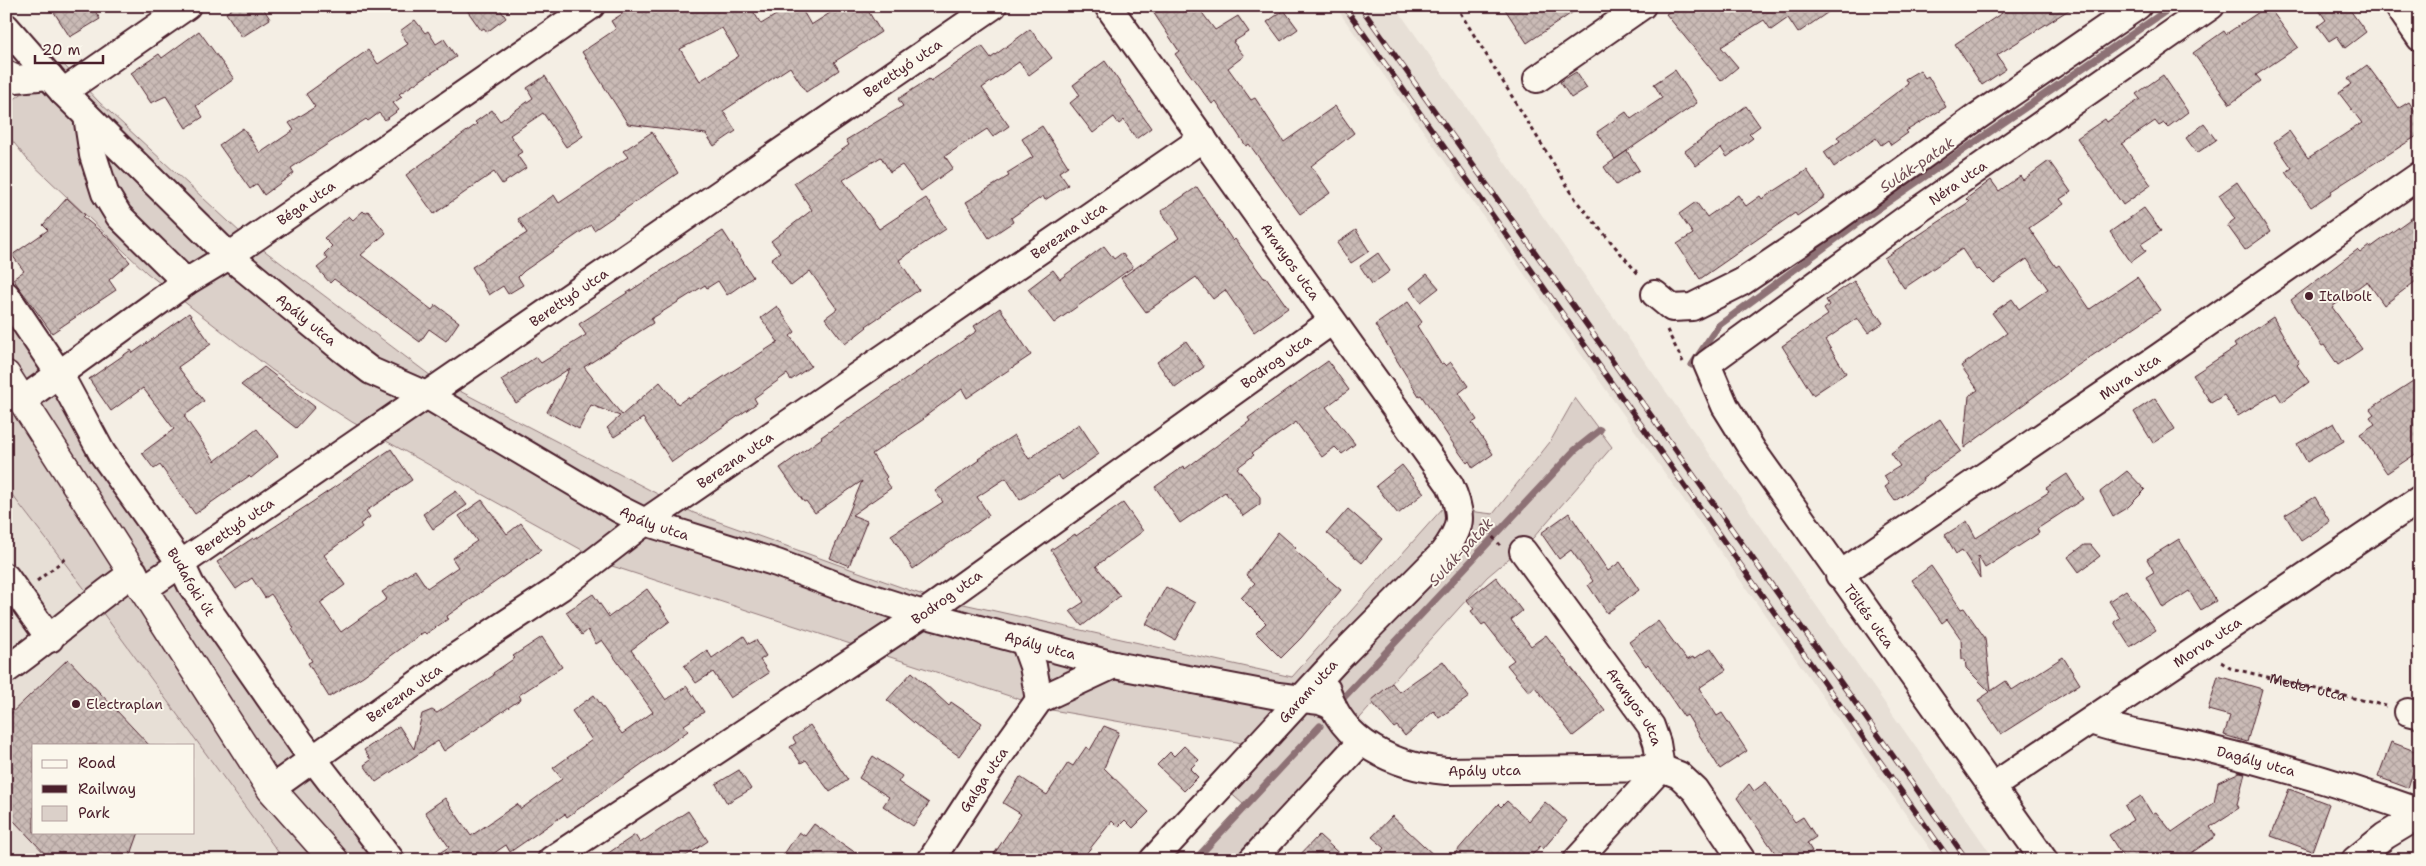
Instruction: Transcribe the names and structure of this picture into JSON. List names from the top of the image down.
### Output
{
  "streets": {
    "street": [
      "Berettyó utca",
      "Néra utca",
      "Béga utca",
      "Berezna utca",
      "Aranyos utca",
      "Apály utca",
      "Bodrog utca",
      "Mura utca",
      "Budafoki út",
      "Töltés utca",
      "Morva utca",
      "Garam utca",
      "Dagály utca",
      "Galga utca"
    ],
    "path": ["Meder utca"]
  },
  "crossings": [
    ["Berettyó utca", "Apály utca"],
    ["Berettyó utca", "Budafoki út"],
    ["Néra utca", "Töltés utca"],
    ["Béga utca", "Apály utca"],
    ["Béga utca", "Budafoki út"],
    ["Berezna utca", "Aranyos utca"],
    ["Berezna utca", "Apály utca"],
    ["Berezna utca", "Budafoki út"],
    ["Aranyos utca", "Apály utca"],
    ["Aranyos utca", "Bodrog utca"],
    ["Aranyos utca", "Garam utca"],
    ["Apály utca", "Bodrog utca"],
    ["Apály utca", "Garam utca"],
    ["Apály utca", "Galga utca"],
    ["Mura utca", "Töltés utca"],
    ["Töltés utca", "Morva utca"],
    ["Morva utca", "Meder utca"],
    ["Morva utca", "Dagály utca"]
  ],
  "water": ["Sulák-patak"],
  "places": ["Italbolt", "Electraplan"],
  "legend": ["Road", "Railway", "Park"],
  "scale_bar": "20 m"
}
